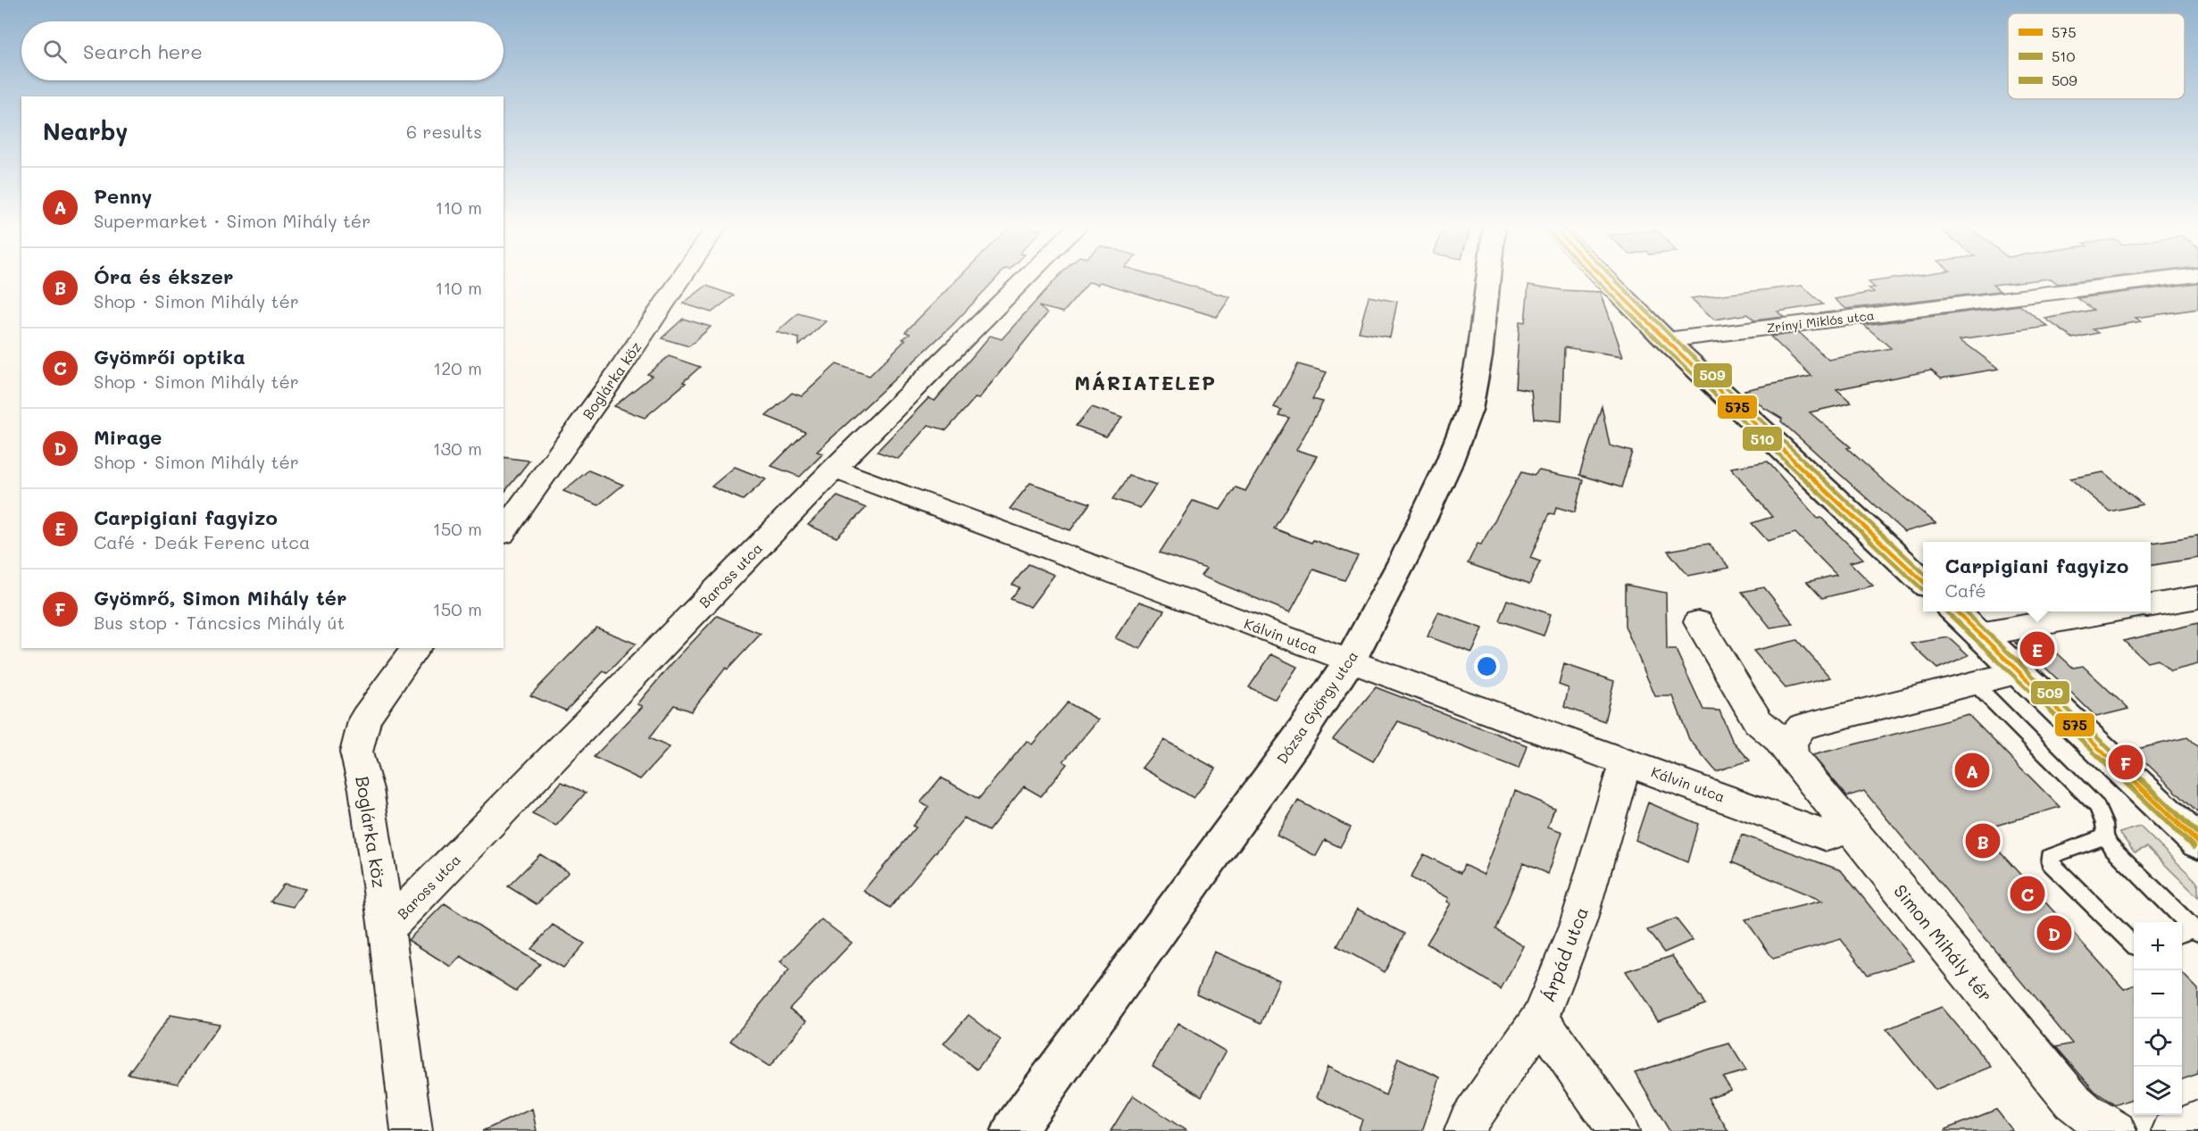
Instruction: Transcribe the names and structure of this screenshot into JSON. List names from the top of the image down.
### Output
{
  "streets": {
    "main road": ["Dózsa György utca"],
    "street": [
      "Zrínyi Miklós utca",
      "Boglárka köz",
      "Baross utca",
      "Kálvin utca",
      "Simon Mihály tér",
      "Árpád utca"
    ]
  },
  "crossings": [
    ["Boglárka köz", "Baross utca"],
    ["Baross utca", "Kálvin utca"],
    ["Kálvin utca", "Dózsa György utca"],
    ["Kálvin utca", "Simon Mihály tér"],
    ["Kálvin utca", "Árpád utca"]
  ],
  "districts": ["MÁRIATELEP"],
  "lines": ["transit line 575", "transit line 510", "transit line 509"],
  "legend": ["575", "510", "509"],
  "page": {
    "search": "Search here",
    "heading": ["Nearby", "6 results"],
    "list": [
      {
        "mark": "A",
        "name": "Penny",
        "note": "Supermarket · Simon Mihály tér",
        "value": "110 m"
      },
      {
        "mark": "B",
        "name": "Óra és ékszer",
        "note": "Shop · Simon Mihály tér",
        "value": "110 m"
      },
      {
        "mark": "C",
        "name": "Gyömrői optika",
        "note": "Shop · Simon Mihály tér",
        "value": "120 m"
      },
      {
        "mark": "D",
        "name": "Mirage",
        "note": "Shop · Simon Mihály tér",
        "value": "130 m"
      },
      {
        "mark": "E",
        "name": "Carpigiani fagyizo",
        "note": "Café · Deák Ferenc utca",
        "value": "150 m"
      },
      {
        "mark": "F",
        "name": "Gyömrő, Simon Mihály tér",
        "note": "Bus stop · Táncsics Mihály út",
        "value": "150 m"
      }
    ],
    "popup": ["Carpigiani fagyizo", "Café"],
    "pins": [
      "E",
      "F",
      "A",
      "B",
      "C",
      "D"
    ],
    "map_buttons": ["+", "−"]
  }
}
